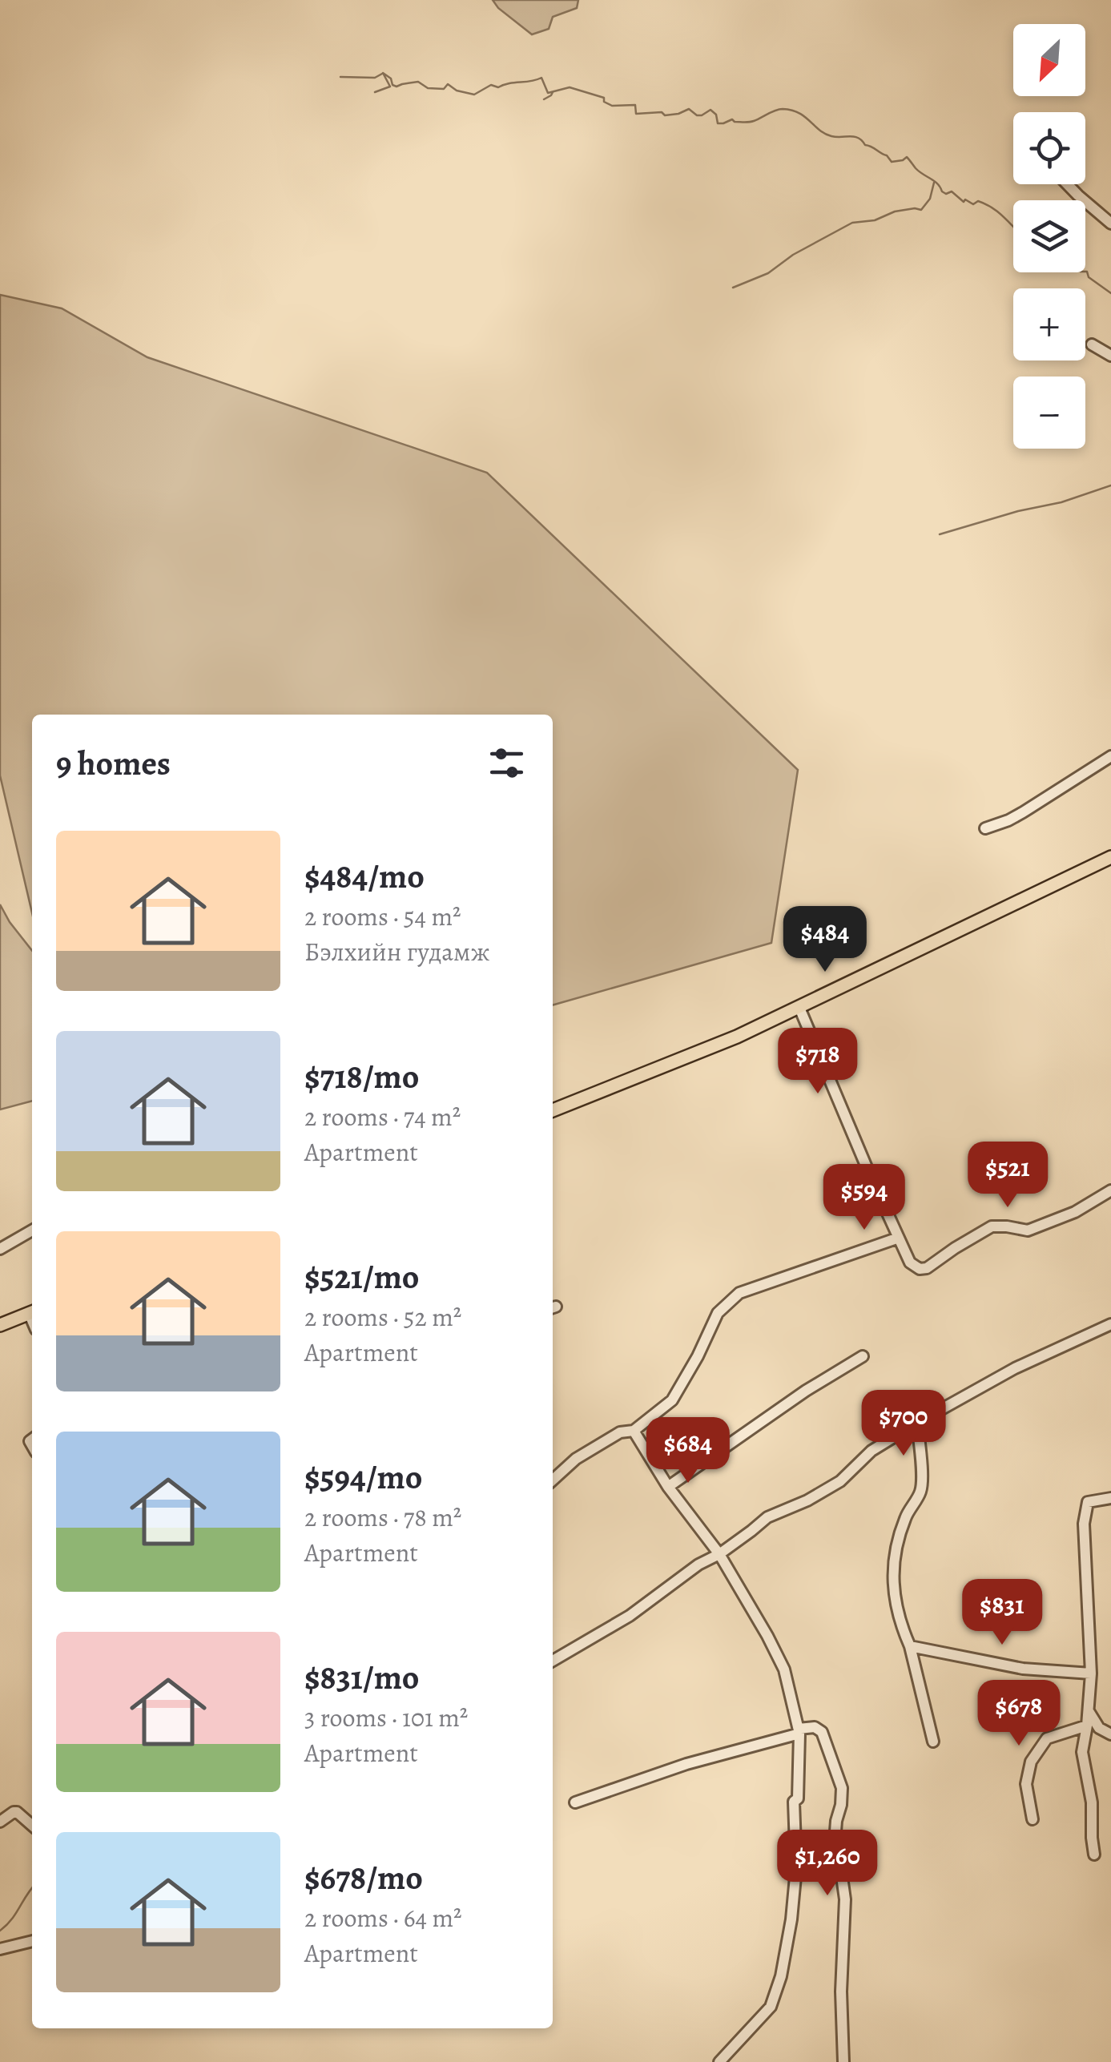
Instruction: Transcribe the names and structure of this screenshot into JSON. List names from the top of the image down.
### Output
{
  "north": "bottom left",
  "page": {
    "map_buttons": ["+", "−"],
    "heading": "9 homes",
    "list": [
      {
        "name": "$484/mo",
        "note": "2 rooms · 54 m² · Бэлхийн гудамж"
      },
      {
        "name": "$718/mo",
        "note": "2 rooms · 74 m² · Apartment"
      },
      {
        "name": "$521/mo",
        "note": "2 rooms · 52 m² · Apartment"
      },
      {
        "name": "$594/mo",
        "note": "2 rooms · 78 m² · Apartment"
      },
      {
        "name": "$831/mo",
        "note": "3 rooms · 101 m² · Apartment"
      },
      {
        "name": "$678/mo",
        "note": "2 rooms · 64 m² · Apartment"
      }
    ],
    "price": [
      "$484",
      "$718",
      "$521",
      "$594",
      "$700",
      "$684",
      "$831",
      "$678",
      "$1,260"
    ]
  }
}
